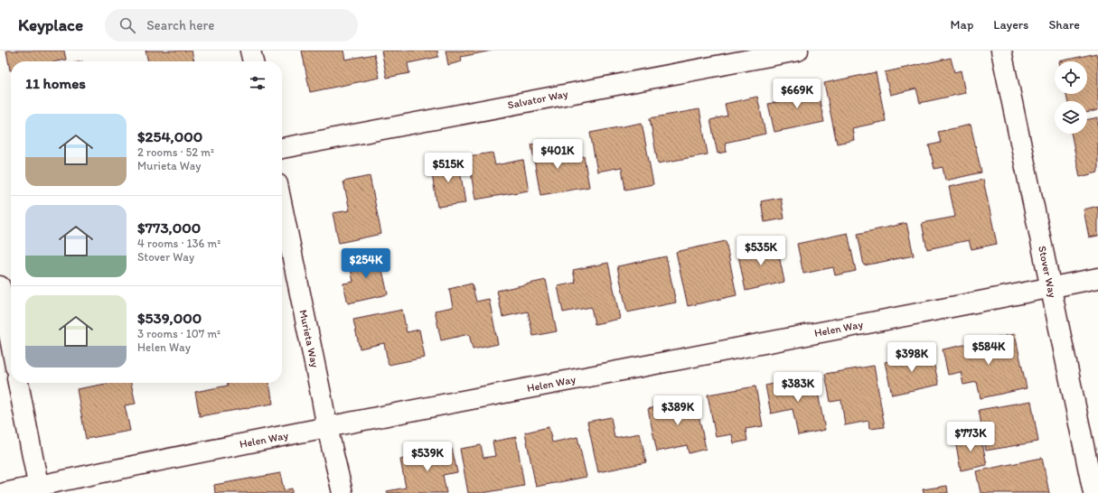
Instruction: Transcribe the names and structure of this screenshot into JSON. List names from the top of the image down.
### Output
{
  "streets": {
    "street": [
      "Salvator Way",
      "Stover Way",
      "Helen Way",
      "Murieta Way"
    ]
  },
  "crossings": [
    ["Stover Way", "Helen Way"],
    ["Helen Way", "Murieta Way"]
  ],
  "page": {
    "header": "Keyplace",
    "search": "Search here",
    "nav": ["Map", "Layers", "Share"],
    "heading": "11 homes",
    "price": [
      "$669K",
      "$401K",
      "$515K",
      "$535K",
      "$254K",
      "$584K",
      "$398K",
      "$383K",
      "$389K",
      "$773K",
      "$539K"
    ],
    "list": [
      {
        "name": "$254,000",
        "note": "2 rooms · 52 m² · Murieta Way"
      },
      {
        "name": "$773,000",
        "note": "4 rooms · 136 m² · Stover Way"
      },
      {
        "name": "$539,000",
        "note": "3 rooms · 107 m² · Helen Way"
      }
    ]
  }
}
